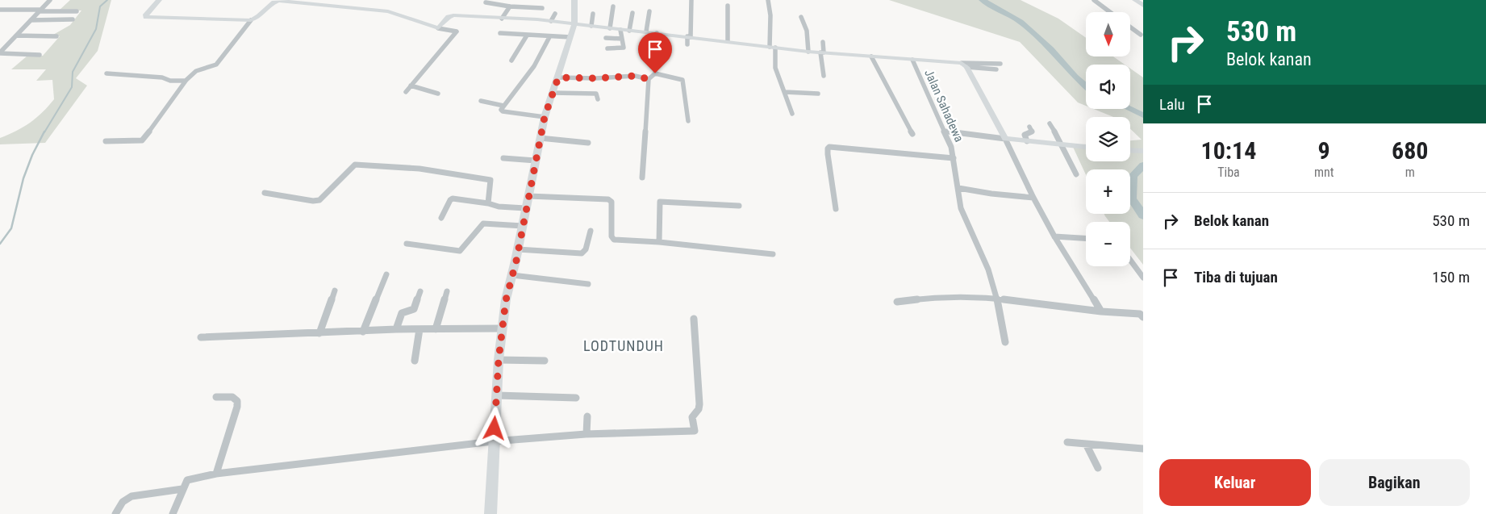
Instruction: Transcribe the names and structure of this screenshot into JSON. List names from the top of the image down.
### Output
{
  "streets": {
    "street": ["Jalan Sahadewa"]
  },
  "districts": ["LODTUNDUH"],
  "north": "bottom",
  "page": {
    "turn": ["530 m", "Belok kanan"],
    "map_buttons": ["+", "−"],
    "then": "Lalu",
    "eta": [
      "10:14",
      "Tiba",
      "9",
      "mnt",
      "680",
      "m"
    ],
    "list": [
      {
        "name": "Belok kanan",
        "value": "530 m"
      },
      {
        "name": "Tiba di tujuan",
        "value": "150 m"
      }
    ],
    "buttons": ["Keluar", "Bagikan"]
  }
}
